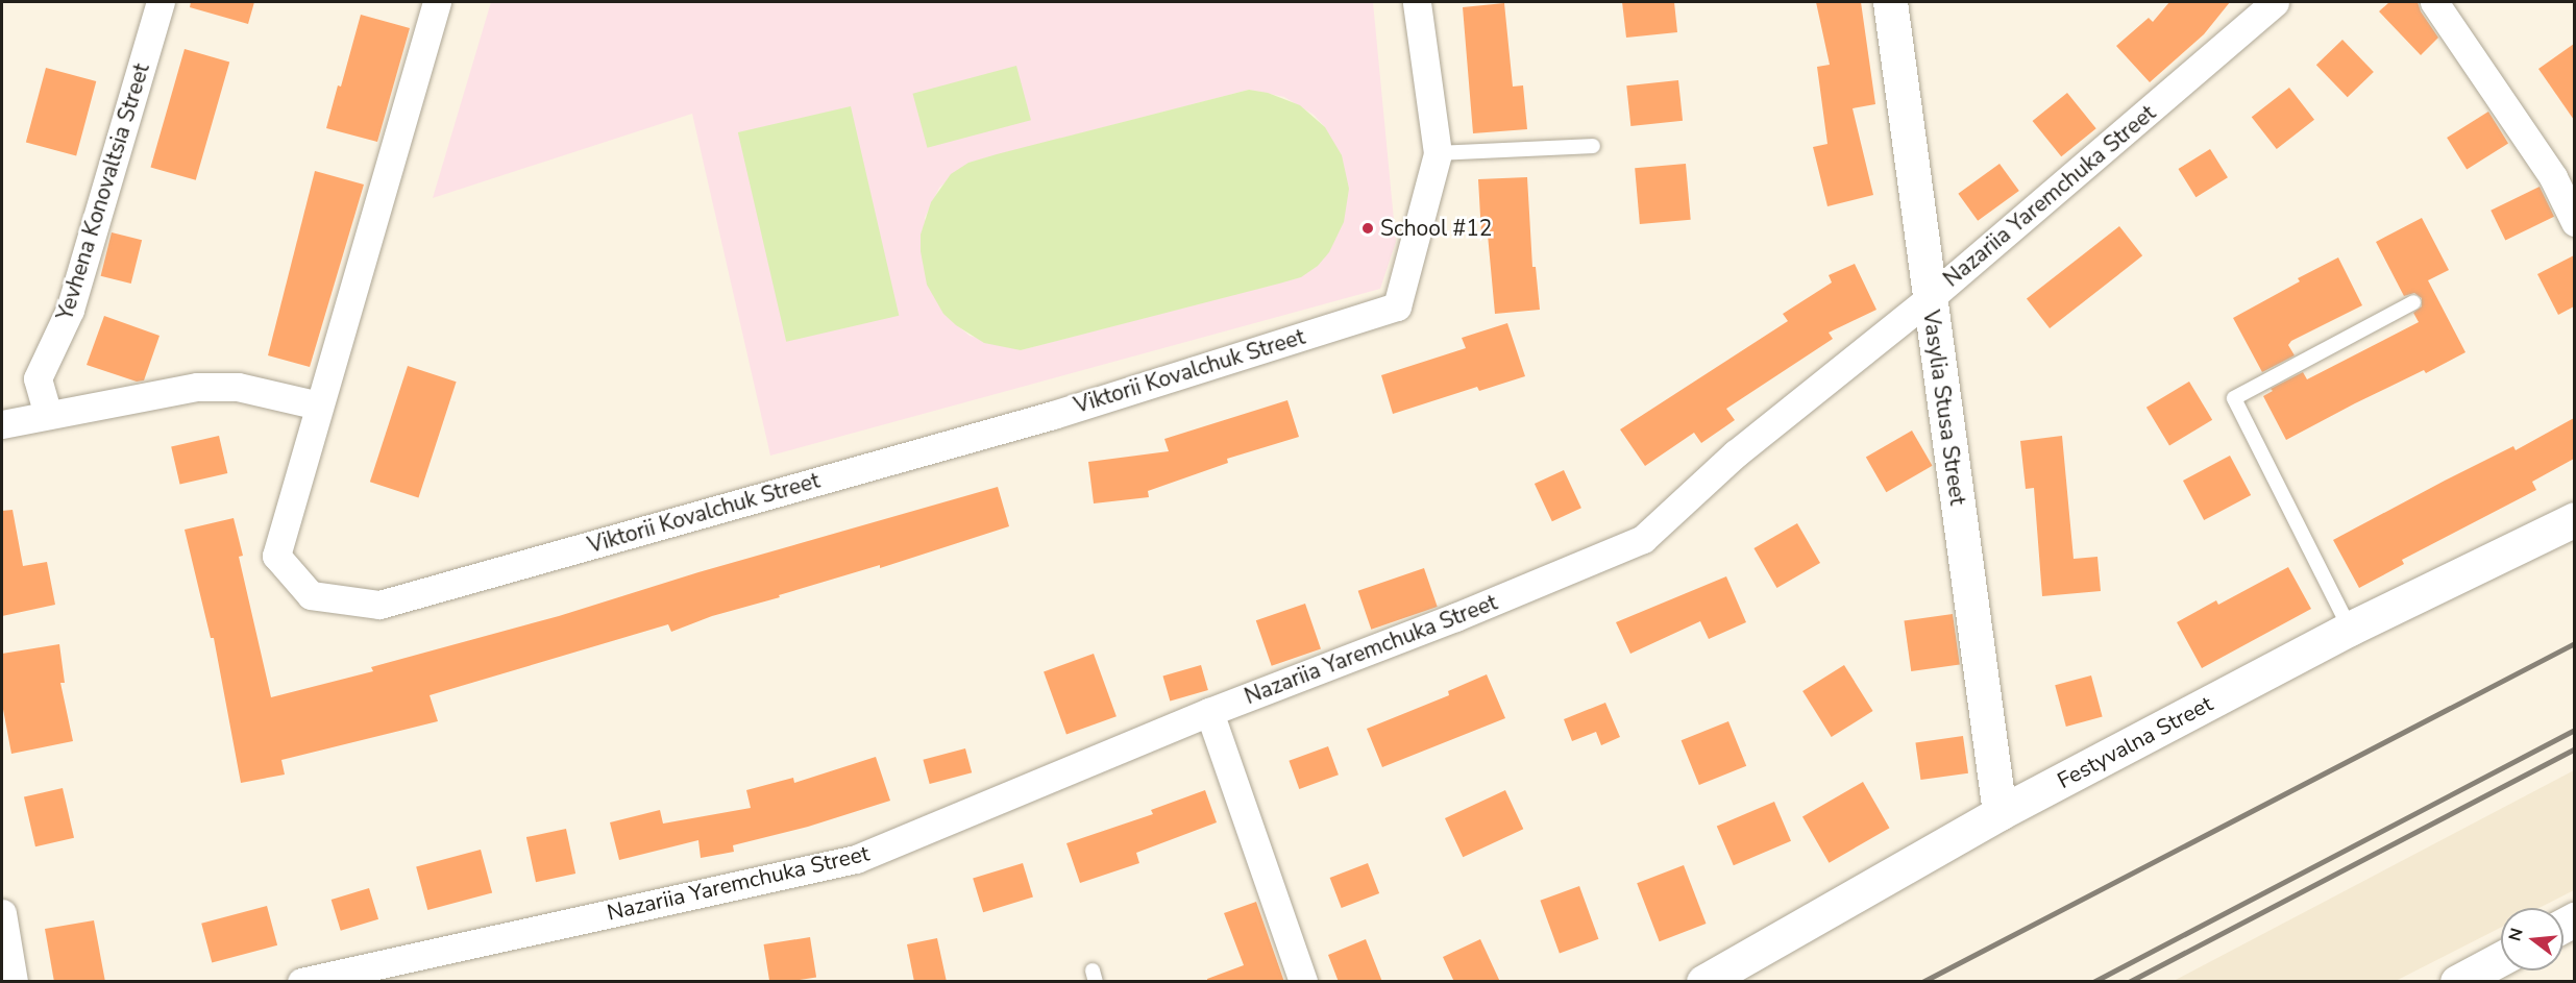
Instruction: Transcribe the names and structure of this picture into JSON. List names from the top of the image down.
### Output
{
  "streets": {
    "main road": ["Vasylia Stusa Street", "Festyvalna Street"],
    "street": ["Yevhena Konovaltsia Street", "Nazariia Yaremchuka Street", "Viktorii Kovalchuk Street"]
  },
  "crossings": [
    ["Nazariia Yaremchuka Street", "Vasylia Stusa Street"],
    ["Vasylia Stusa Street", "Festyvalna Street"]
  ],
  "places": ["School #12"],
  "north": "left"
}
